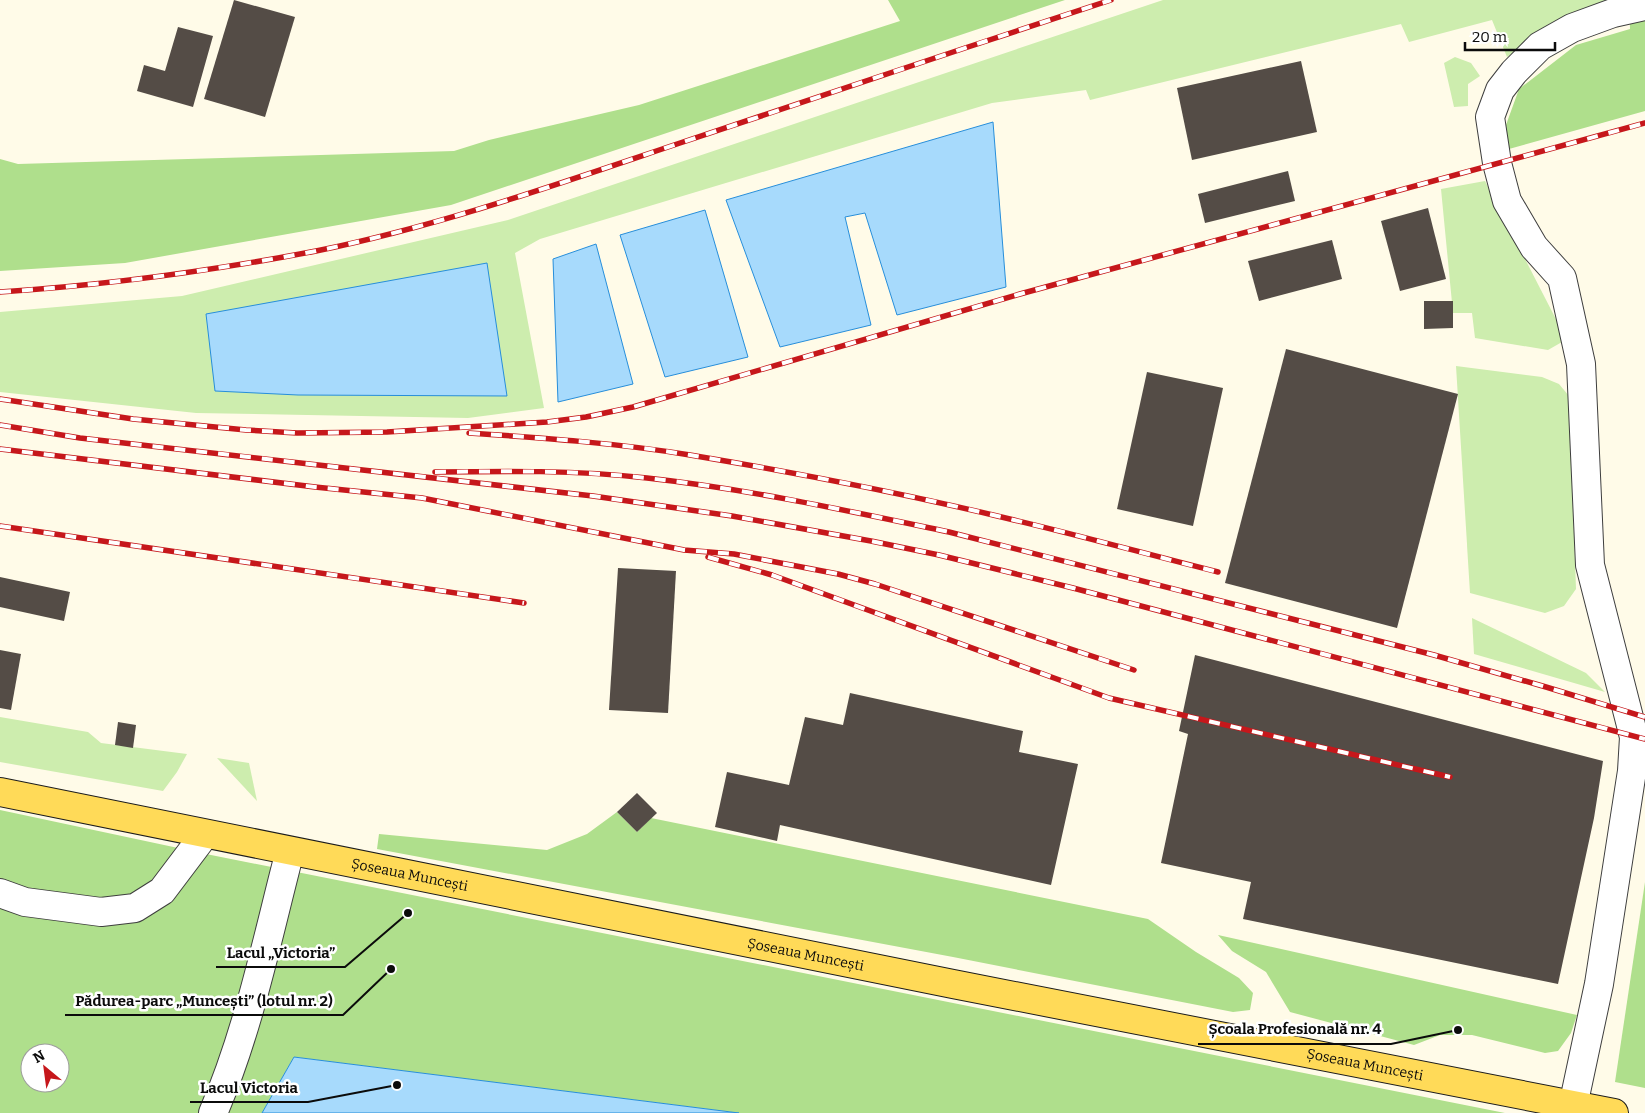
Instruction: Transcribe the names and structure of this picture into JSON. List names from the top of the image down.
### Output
{
  "streets": {
    "main road": ["Șoseaua Muncești"]
  },
  "places": [
    "Lacul „Victoria”",
    "Pădurea-parc „Muncești” (lotul nr. 2)",
    "Școala Profesională nr. 4",
    "Lacul Victoria"
  ],
  "scale_bar": "20 m",
  "north": "top left"
}
